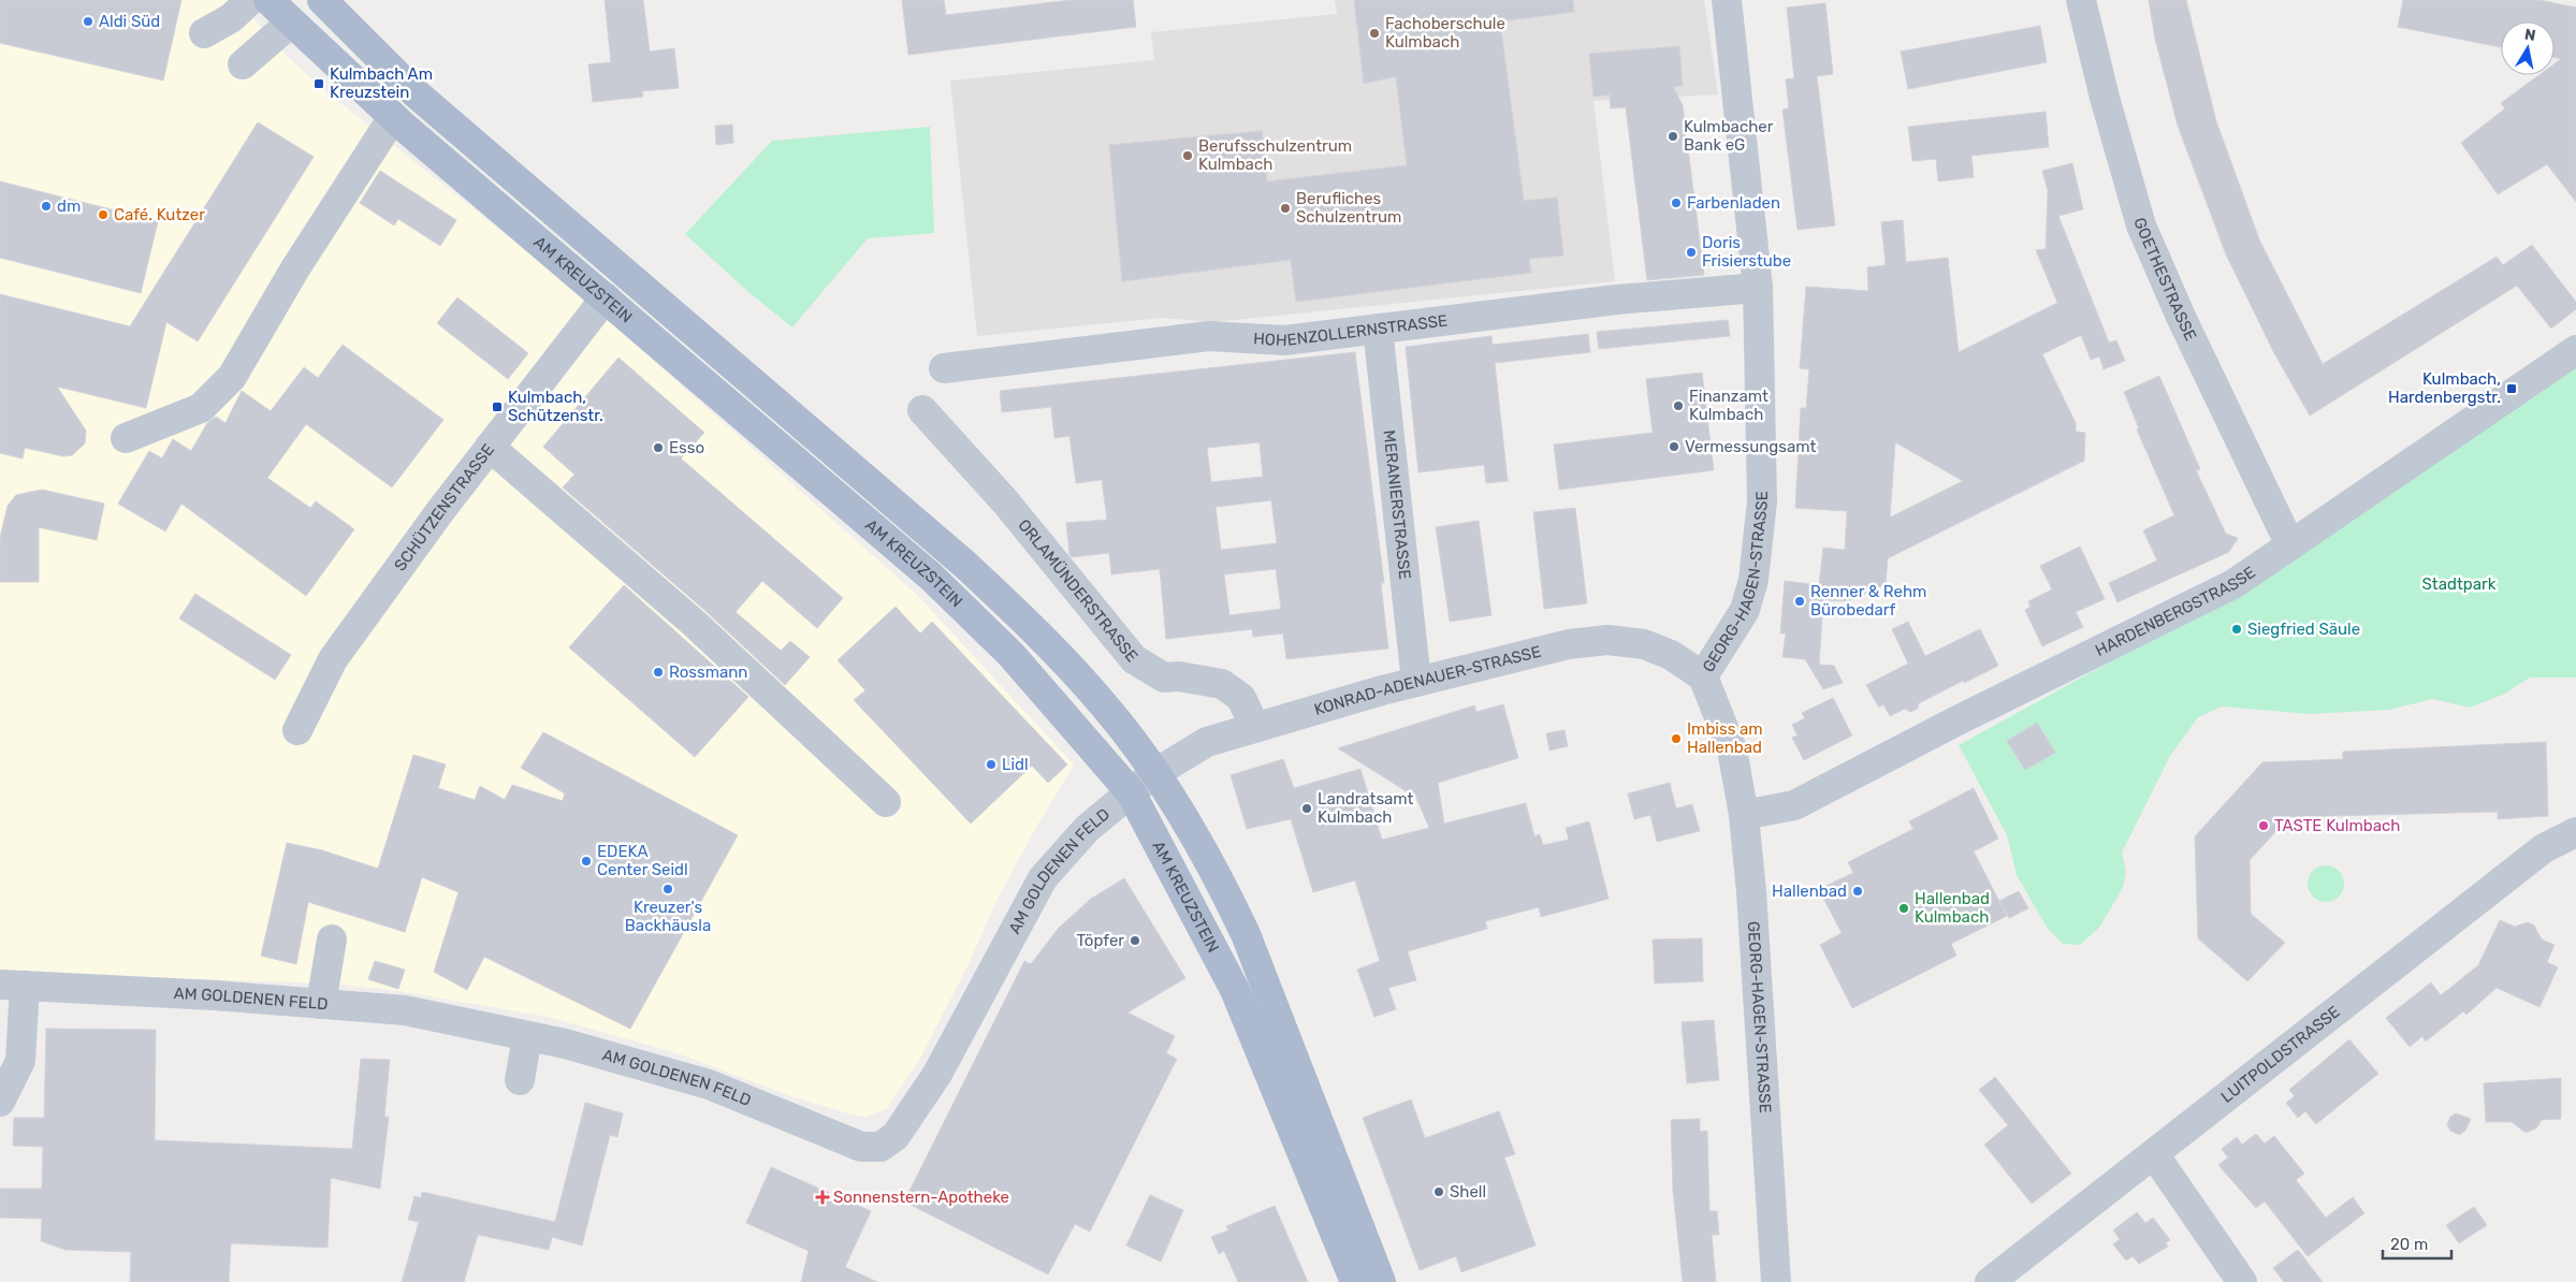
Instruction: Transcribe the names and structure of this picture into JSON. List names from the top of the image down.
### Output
{
  "streets": {
    "main road": ["AM KREUZSTEIN"],
    "street": [
      "GOETHESTRASSE",
      "HOHENZOLLERNSTRASSE",
      "MERANIERSTRASSE",
      "SCHÜTZENSTRASSE",
      "GEORG-HAGEN-STRASSE",
      "ORLAMÜNDERSTRASSE",
      "HARDENBERGSTRASSE",
      "KONRAD-ADENAUER-STRASSE",
      "AM GOLDENEN FELD",
      "LUITPOLDSTRASSE"
    ]
  },
  "crossings": [
    ["AM KREUZSTEIN", "SCHÜTZENSTRASSE"],
    ["AM KREUZSTEIN", "KONRAD-ADENAUER-STRASSE"],
    ["AM KREUZSTEIN", "AM GOLDENEN FELD"],
    ["GOETHESTRASSE", "HARDENBERGSTRASSE"],
    ["HOHENZOLLERNSTRASSE", "MERANIERSTRASSE"],
    ["HOHENZOLLERNSTRASSE", "GEORG-HAGEN-STRASSE"],
    ["MERANIERSTRASSE", "KONRAD-ADENAUER-STRASSE"],
    ["GEORG-HAGEN-STRASSE", "HARDENBERGSTRASSE"],
    ["GEORG-HAGEN-STRASSE", "KONRAD-ADENAUER-STRASSE"],
    ["ORLAMÜNDERSTRASSE", "KONRAD-ADENAUER-STRASSE"],
    ["KONRAD-ADENAUER-STRASSE", "AM GOLDENEN FELD"]
  ],
  "parks": ["Stadtpark"],
  "places": {
    "other": [
      "Aldi Süd",
      "Fachoberschule Kulmbach",
      "Kulmbacher Bank eG",
      "Berufsschulzentrum Kulmbach",
      "Farbenladen",
      "dm",
      "Berufliches Schulzentrum",
      "Café. Kutzer",
      "Doris Frisierstube",
      "Finanzamt Kulmbach",
      "Vermessungsamt",
      "Esso",
      "Renner & Rehm Bürobedarf",
      "Siegfried Säule",
      "Rossmann",
      "Imbiss am Hallenbad",
      "Lidl",
      "Landratsamt Kulmbach",
      "TASTE Kulmbach",
      "EDEKA Center Seidl",
      "Kreuzer's Backhäusla",
      "Hallenbad",
      "Hallenbad Kulmbach",
      "Töpfer",
      "Shell"
    ],
    "transit": ["Kulmbach Am Kreuzstein", "Kulmbach, Hardenbergstr.", "Kulmbach, Schützenstr."],
    "health": ["Sonnenstern-Apotheke"]
  },
  "scale_bar": "20 m",
  "north": "top"
}
